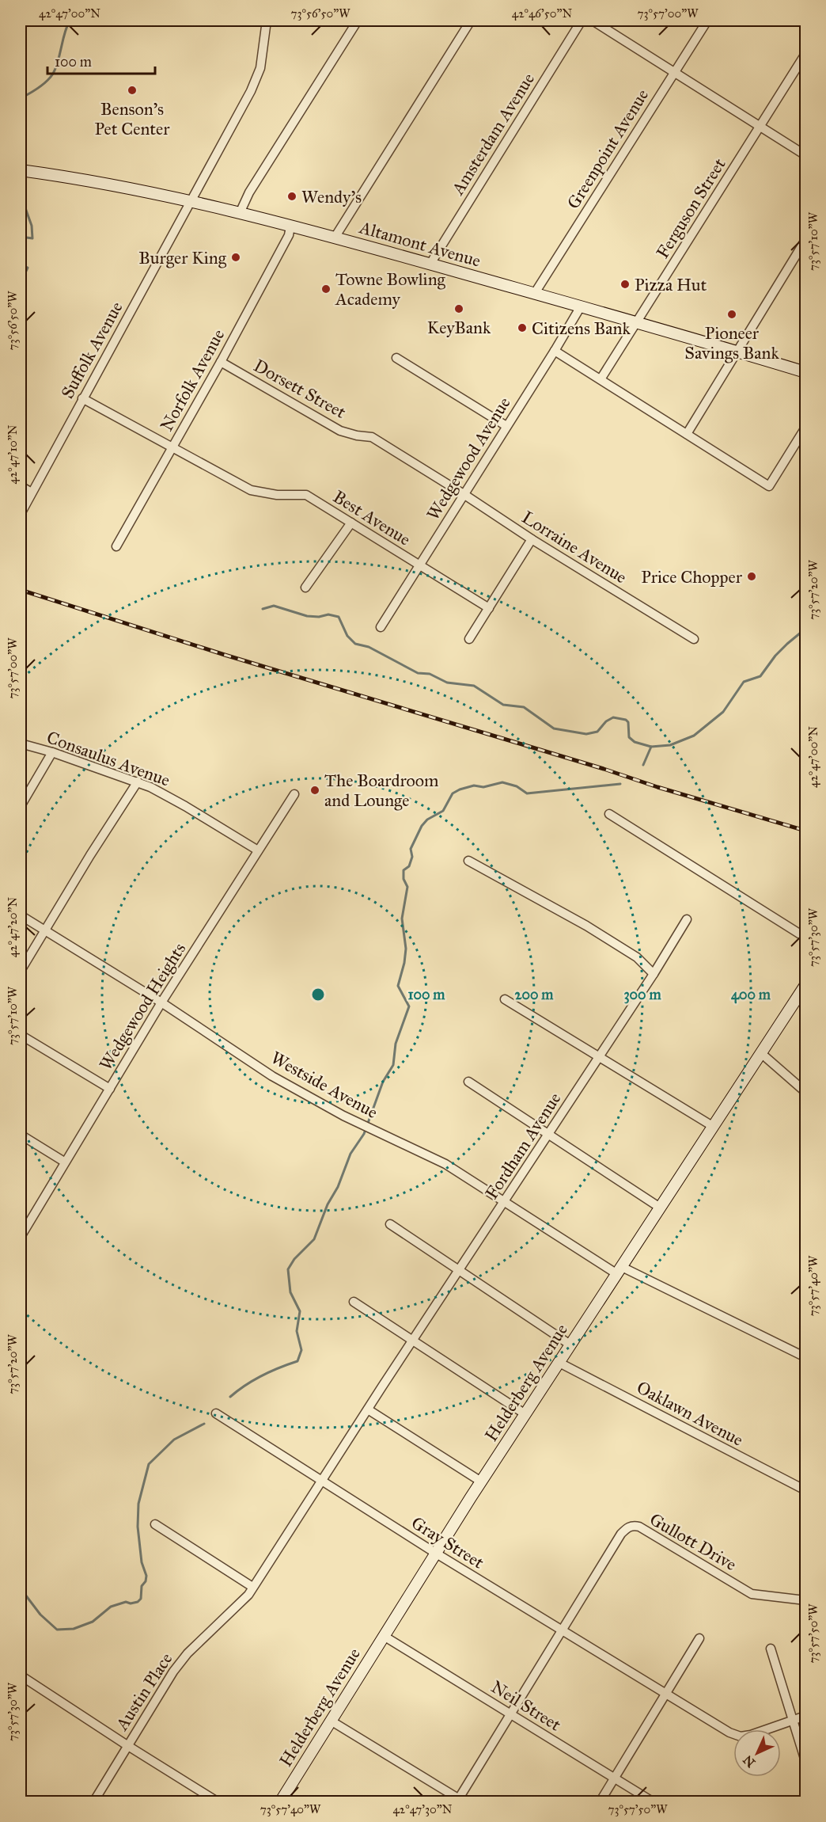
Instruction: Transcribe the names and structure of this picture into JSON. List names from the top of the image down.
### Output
{
  "streets": {
    "street": [
      "Amsterdam Avenue",
      "Greenpoint Avenue",
      "Ferguson Street",
      "Altamont Avenue",
      "Suffolk Avenue",
      "Norfolk Avenue",
      "Dorsett Street",
      "Wedgewood Avenue",
      "Best Avenue",
      "Lorraine Avenue",
      "Consaulus Avenue",
      "Wedgewood Heights",
      "Westside Avenue",
      "Fordham Avenue",
      "Helderberg Avenue",
      "Oaklawn Avenue",
      "Gullott Drive",
      "Gray Street",
      "Austin Place",
      "Neil Street"
    ]
  },
  "crossings": [
    ["Amsterdam Avenue", "Altamont Avenue"],
    ["Greenpoint Avenue", "Altamont Avenue"],
    ["Ferguson Street", "Altamont Avenue"],
    ["Altamont Avenue", "Suffolk Avenue"],
    ["Altamont Avenue", "Norfolk Avenue"],
    ["Altamont Avenue", "Wedgewood Avenue"],
    ["Suffolk Avenue", "Best Avenue"],
    ["Norfolk Avenue", "Dorsett Street"],
    ["Norfolk Avenue", "Best Avenue"],
    ["Dorsett Street", "Wedgewood Avenue"],
    ["Dorsett Street", "Lorraine Avenue"],
    ["Wedgewood Avenue", "Best Avenue"],
    ["Wedgewood Avenue", "Lorraine Avenue"],
    ["Consaulus Avenue", "Wedgewood Heights"],
    ["Wedgewood Heights", "Westside Avenue"],
    ["Westside Avenue", "Fordham Avenue"],
    ["Westside Avenue", "Helderberg Avenue"],
    ["Fordham Avenue", "Gray Street"],
    ["Fordham Avenue", "Austin Place"],
    ["Helderberg Avenue", "Oaklawn Avenue"],
    ["Helderberg Avenue", "Gray Street"],
    ["Helderberg Avenue", "Neil Street"],
    ["Gullott Drive", "Gray Street"],
    ["Gray Street", "Austin Place"]
  ],
  "places": [
    "Benson's Pet Center",
    "Wendy's",
    "Burger King",
    "Pizza Hut",
    "Towne Bowling Academy",
    "KeyBank",
    "Pioneer Savings Bank",
    "Citizens Bank",
    "Price Chopper",
    "The Boardroom and Lounge"
  ],
  "scale_bar": "100 m",
  "north": "bottom left",
  "coordinates": [
    "42°47'00\"N",
    "73°56'50\"W",
    "42°46'50\"N",
    "73°57'00\"W",
    "73°57'10\"W",
    "42°47'10\"N",
    "73°57'20\"W",
    "42°47'20\"N",
    "73°57'30\"W",
    "73°57'40\"W",
    "73°57'50\"W",
    "42°47'30\"N"
  ],
  "rings": [
    "100 m",
    "200 m",
    "300 m",
    "400 m"
  ]
}
